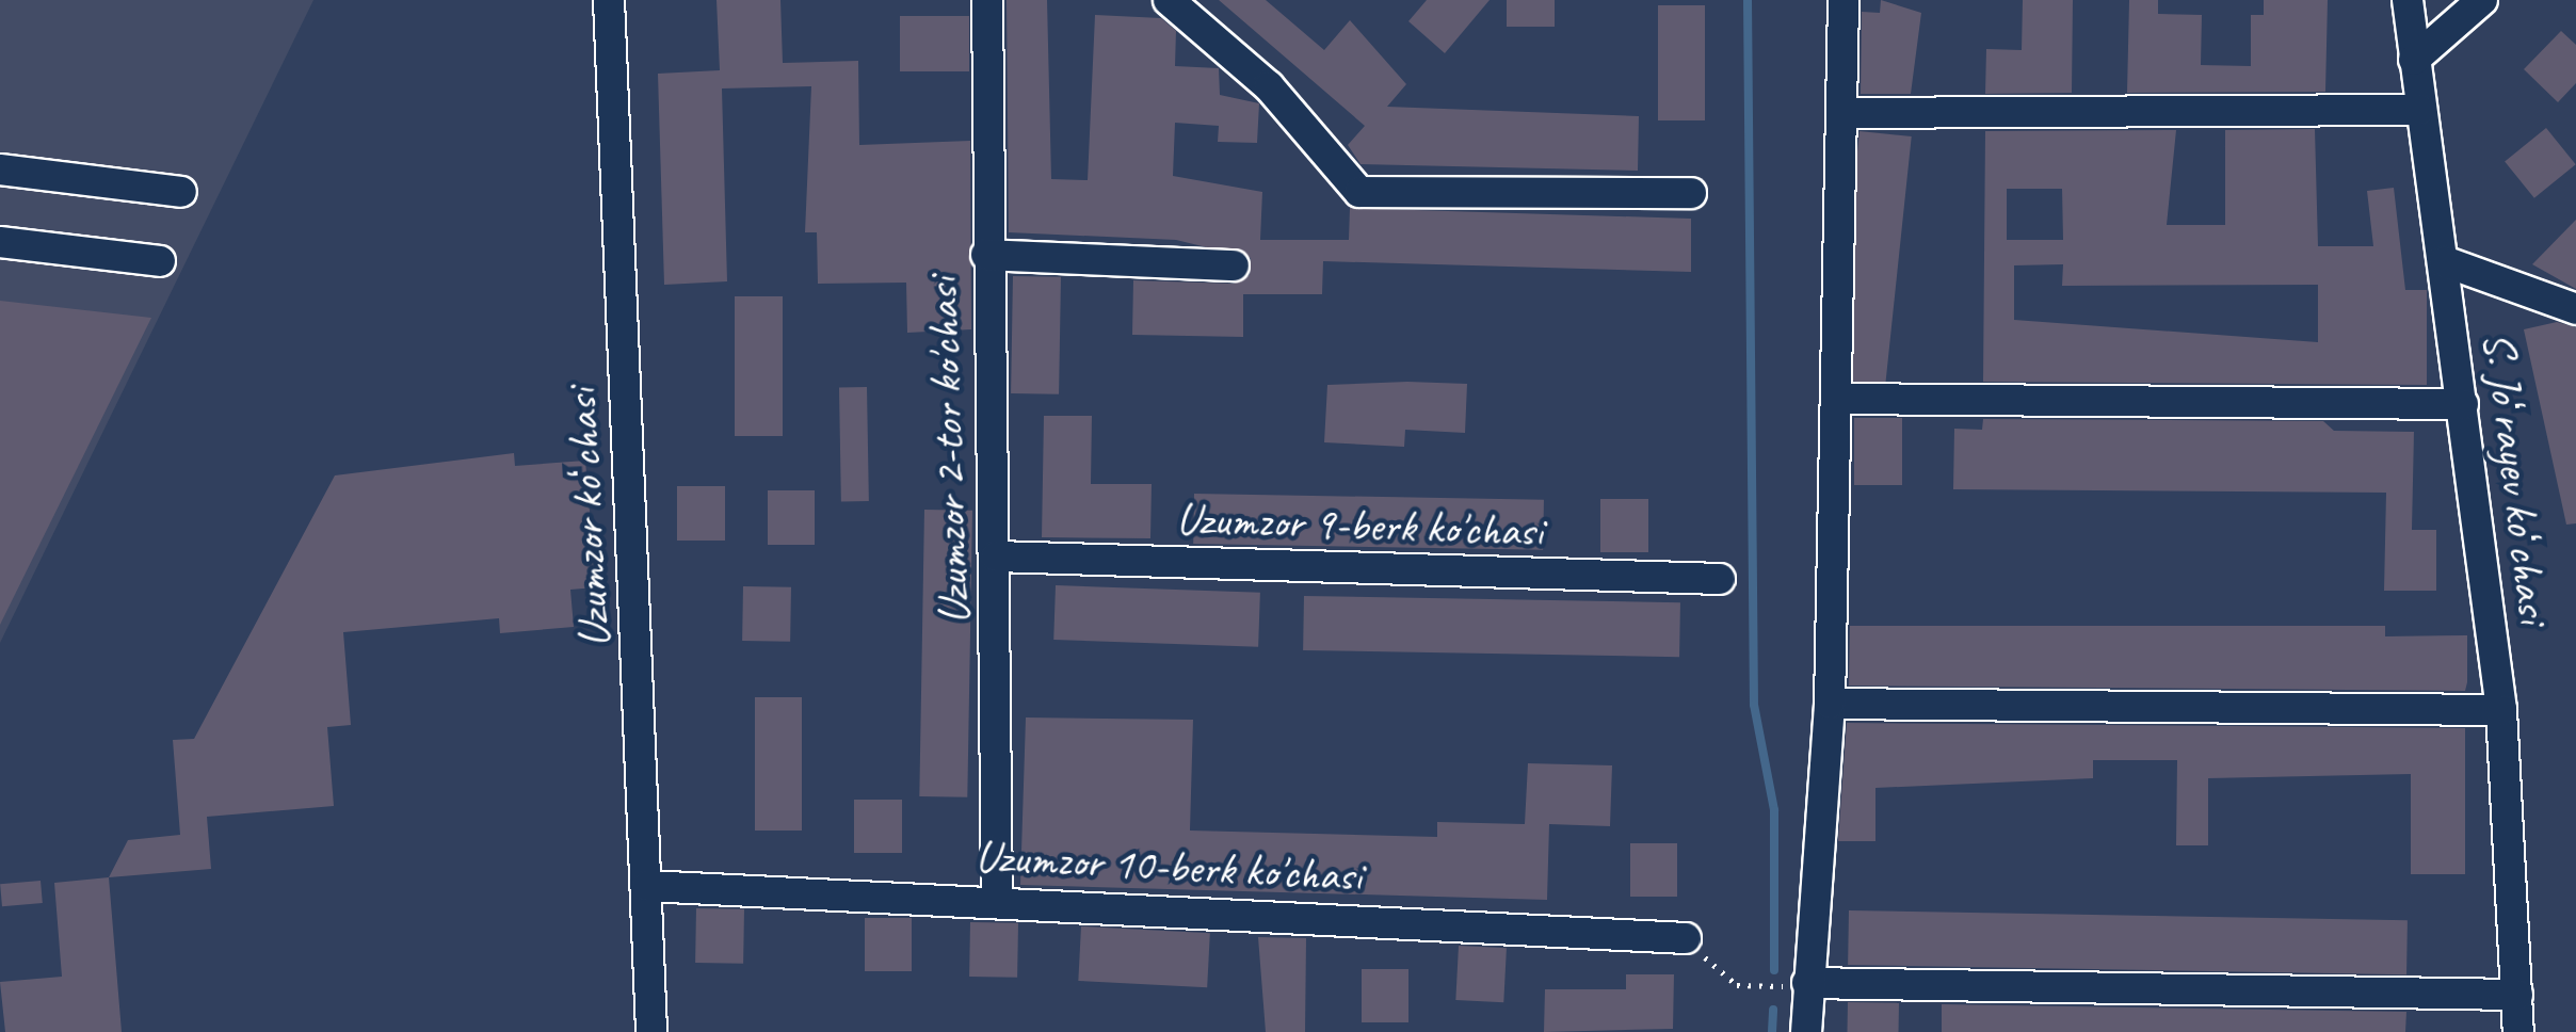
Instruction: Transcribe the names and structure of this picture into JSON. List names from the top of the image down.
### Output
{
  "streets": {
    "street": [
      "Uzumzor 2-tor ko'chasi",
      "S. Joʻrayev koʻchasi",
      "Uzumzor koʻchasi",
      "Uzumzor 9-berk ko'chasi",
      "Uzumzor 10-berk ko'chasi"
    ]
  },
  "crossings": [
    ["Uzumzor 2-tor ko'chasi", "Uzumzor 9-berk ko'chasi"],
    ["Uzumzor 2-tor ko'chasi", "Uzumzor 10-berk ko'chasi"],
    ["Uzumzor koʻchasi", "Uzumzor 10-berk ko'chasi"]
  ]
}
